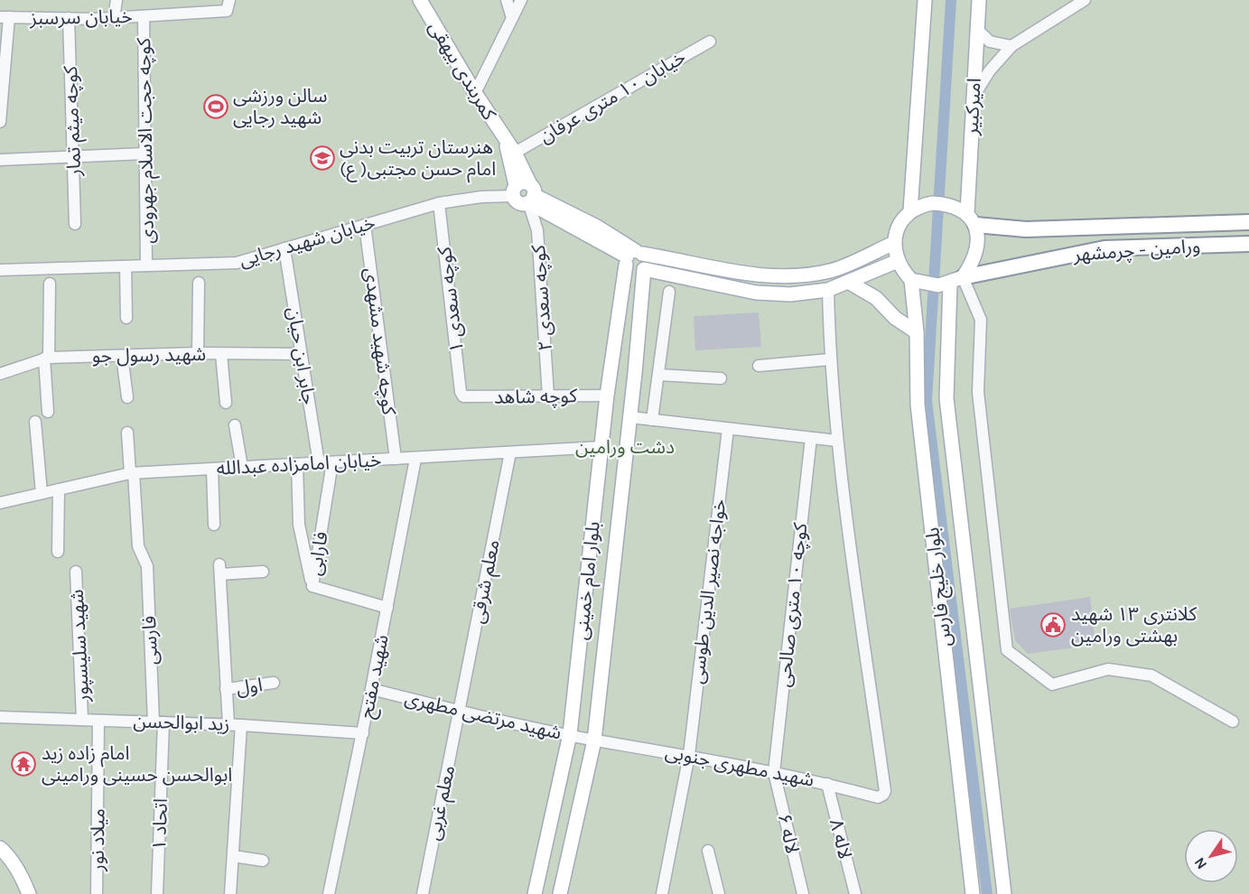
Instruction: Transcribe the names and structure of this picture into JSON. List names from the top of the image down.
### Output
{
  "streets": {
    "highway": ["ورامین - چرمشهر"],
    "main road": [
      "کمربندی بیهقی",
      "امیرکبیر",
      "خیابان شهید رجایی",
      "بلوار امام خمینی",
      "بلوار خلیج فارس"
    ],
    "street": [
      "خیابان سرسبز",
      "خیابان ۱۰ متری عرفان",
      "کوچه میثم تمار",
      "کوچه حجت الاسلام جهرودی",
      "کوچه سعدی ۲",
      "کوچه سعدی ۱",
      "کوچه شهید مشهدی",
      "شهید رسول جو",
      "جابر ابن حیان",
      "کوچه شاهد",
      "خیابان امامزاده عبدالله",
      "فارابی",
      "معلم شرقی",
      "خواجه نصیر الدین طوسی",
      "کوچه ۱۰ متری صالحی",
      "فارسی",
      "شهید سلیسپور",
      "شهید مفتح",
      "اول",
      "شهید مرتضی مطهری",
      "زید ابوالحسن",
      "شهید مطهری جنوبی",
      "معلم غربی",
      "اتحاد ۱",
      "لاله ۶",
      "لاله ۸",
      "میلاد نور"
    ]
  },
  "crossings": [
    ["خیابان سرسبز", "کوچه میثم تمار"],
    ["خیابان سرسبز", "کوچه حجت الاسلام جهرودی"],
    ["کمربندی بیهقی", "خیابان ۱۰ متری عرفان"],
    ["کمربندی بیهقی", "خیابان شهید رجایی"],
    ["کمربندی بیهقی", "کوچه سعدی ۲"],
    ["امیرکبیر", "ورامین - چرمشهر"],
    ["امیرکبیر", "بلوار خلیج فارس"],
    ["کوچه حجت الاسلام جهرودی", "خیابان شهید رجایی"],
    ["خیابان شهید رجایی", "کوچه سعدی ۲"],
    ["خیابان شهید رجایی", "کوچه سعدی ۱"],
    ["خیابان شهید رجایی", "کوچه شهید مشهدی"],
    ["خیابان شهید رجایی", "جابر ابن حیان"],
    ["خیابان شهید رجایی", "بلوار امام خمینی"],
    ["ورامین - چرمشهر", "بلوار خلیج فارس"],
    ["کوچه سعدی ۲", "کوچه شاهد"],
    ["کوچه سعدی ۱", "کوچه شاهد"],
    ["کوچه شهید مشهدی", "خیابان امامزاده عبدالله"],
    ["شهید رسول جو", "جابر ابن حیان"],
    ["جابر ابن حیان", "خیابان امامزاده عبدالله"],
    ["کوچه شاهد", "بلوار امام خمینی"],
    ["خیابان امامزاده عبدالله", "فارابی"],
    ["خیابان امامزاده عبدالله", "بلوار امام خمینی"],
    ["خیابان امامزاده عبدالله", "معلم شرقی"],
    ["خیابان امامزاده عبدالله", "فارسی"],
    ["خیابان امامزاده عبدالله", "شهید مفتح"],
    ["بلوار امام خمینی", "شهید مرتضی مطهری"],
    ["بلوار امام خمینی", "شهید مطهری جنوبی"],
    ["معلم شرقی", "شهید مرتضی مطهری"],
    ["معلم شرقی", "معلم غربی"],
    ["خواجه نصیر الدین طوسی", "شهید مطهری جنوبی"],
    ["کوچه ۱۰ متری صالحی", "شهید مطهری جنوبی"],
    ["کوچه ۱۰ متری صالحی", "لاله ۶"],
    ["فارسی", "زید ابوالحسن"],
    ["فارسی", "اتحاد ۱"],
    ["شهید سلیسپور", "زید ابوالحسن"],
    ["شهید مفتح", "شهید مرتضی مطهری"],
    ["شهید مفتح", "زید ابوالحسن"],
    ["شهید مرتضی مطهری", "شهید مطهری جنوبی"],
    ["شهید مرتضی مطهری", "معلم غربی"],
    ["زید ابوالحسن", "اتحاد ۱"],
    ["زید ابوالحسن", "میلاد نور"],
    ["شهید مطهری جنوبی", "لاله ۶"],
    ["شهید مطهری جنوبی", "لاله ۸"]
  ],
  "parks": ["دشت ورامین"],
  "places": {
    "sports": ["سالن ورزشی شهید رجایی"],
    "school or university": ["هنرستان تربیت بدنی امام حسن مجتبی( ع)"],
    "public building": ["کلانتری ۱۳ شهید بهشتی ورامین"],
    "temple": ["امام زاده زید ابوالحسن حسینی ورامینی"]
  },
  "north": "bottom left"
}
